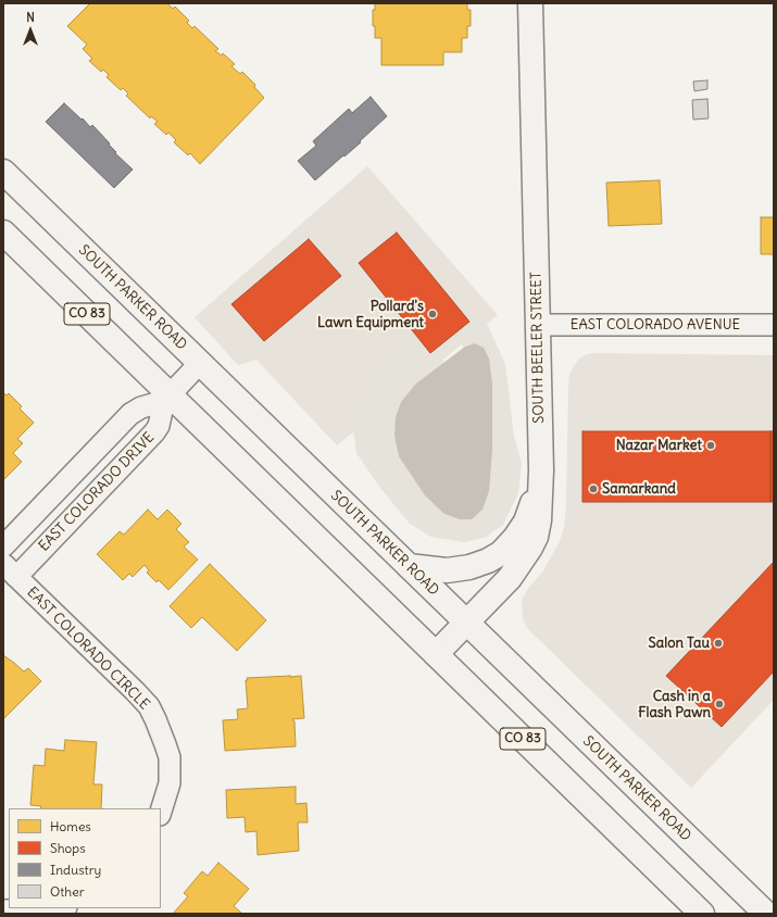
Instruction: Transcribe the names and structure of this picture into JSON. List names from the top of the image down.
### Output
{
  "streets": {
    "main road": ["SOUTH PARKER ROAD", "CO 83", "SOUTH BEELER STREET"],
    "street": ["EAST COLORADO AVENUE", "EAST COLORADO DRIVE", "EAST COLORADO CIRCLE"]
  },
  "crossings": [
    ["SOUTH PARKER ROAD", "SOUTH BEELER STREET"],
    ["SOUTH PARKER ROAD", "EAST COLORADO DRIVE"],
    ["CO 83", "SOUTH BEELER STREET"],
    ["CO 83", "EAST COLORADO DRIVE"],
    ["EAST COLORADO AVENUE", "SOUTH BEELER STREET"],
    ["EAST COLORADO DRIVE", "EAST COLORADO CIRCLE"]
  ],
  "places": [
    "Pollard's Lawn Equipment",
    "Nazar Market",
    "Samarkand",
    "Salon Tau",
    "Cash in a Flash Pawn"
  ],
  "legend": [
    "Homes",
    "Shops",
    "Industry",
    "Other"
  ],
  "north": "top"
}
